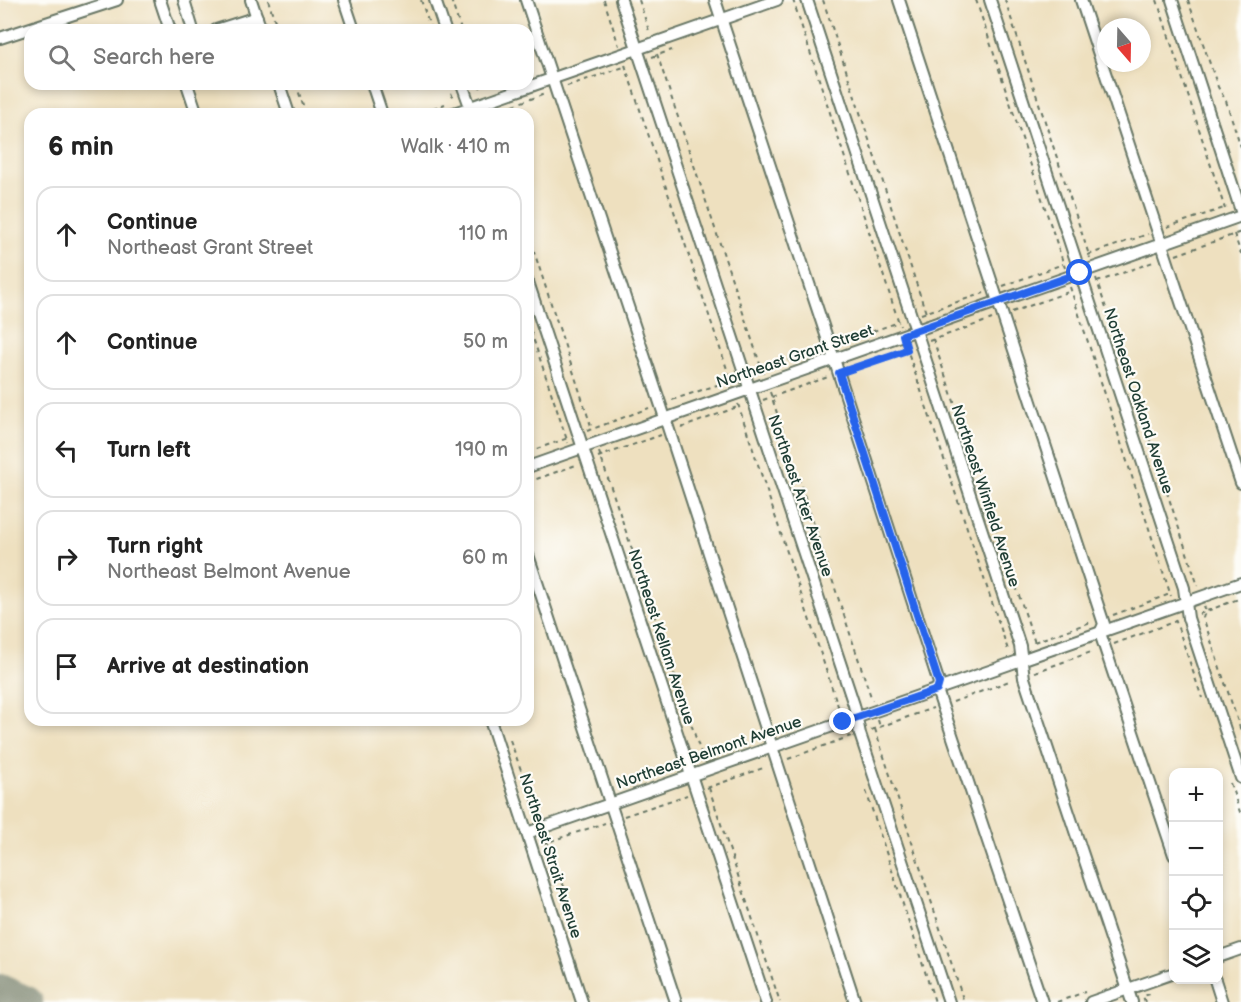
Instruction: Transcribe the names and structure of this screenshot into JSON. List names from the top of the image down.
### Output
{
  "streets": {
    "street": [
      "Northeast Grant Street",
      "Northeast Oakland Avenue",
      "Northeast Arter Avenue",
      "Northeast Winfield Avenue",
      "Northeast Kellam Avenue",
      "Northeast Belmont Avenue",
      "Northeast Strait Avenue"
    ]
  },
  "crossings": [
    ["Northeast Grant Street", "Northeast Oakland Avenue"],
    ["Northeast Grant Street", "Northeast Arter Avenue"],
    ["Northeast Grant Street", "Northeast Winfield Avenue"],
    ["Northeast Grant Street", "Northeast Kellam Avenue"],
    ["Northeast Oakland Avenue", "Northeast Belmont Avenue"],
    ["Northeast Arter Avenue", "Northeast Belmont Avenue"],
    ["Northeast Winfield Avenue", "Northeast Belmont Avenue"],
    ["Northeast Kellam Avenue", "Northeast Belmont Avenue"],
    ["Northeast Belmont Avenue", "Northeast Strait Avenue"]
  ],
  "north": "bottom",
  "page": {
    "search": "Search here",
    "heading": ["6 min", "Walk · 410 m"],
    "list": [
      ["Continue", "Northeast Grant Street", "110 m"],
      ["Continue", "50 m"],
      ["Turn left", "190 m"],
      ["Turn right", "Northeast Belmont Avenue", "60 m"],
      "Arrive at destination"
    ],
    "map_buttons": ["+", "−"]
  }
}
